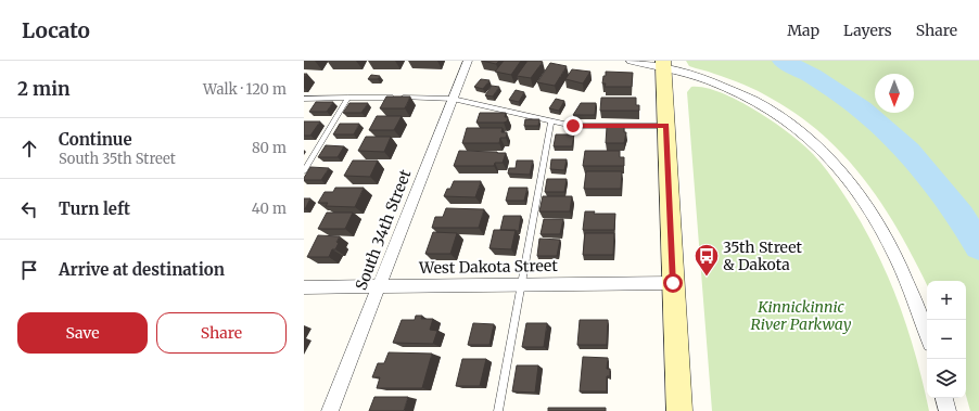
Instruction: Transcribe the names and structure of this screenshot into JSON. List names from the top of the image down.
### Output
{
  "streets": {
    "street": ["South 34th Street", "West Dakota Street"]
  },
  "crossings": [
    ["South 34th Street", "West Dakota Street"]
  ],
  "parks": ["Kinnickinnic River Parkway"],
  "places": {
    "bus stop": ["35th Street & Dakota"]
  },
  "north": "bottom",
  "page": {
    "header": "Locato",
    "nav": ["Map", "Layers", "Share"],
    "heading": ["2 min", "Walk · 120 m"],
    "list": [
      ["Continue", "South 35th Street", "80 m"],
      ["Turn left", "40 m"],
      "Arrive at destination"
    ],
    "map_buttons": ["+", "−"],
    "buttons": ["Save", "Share"]
  }
}
